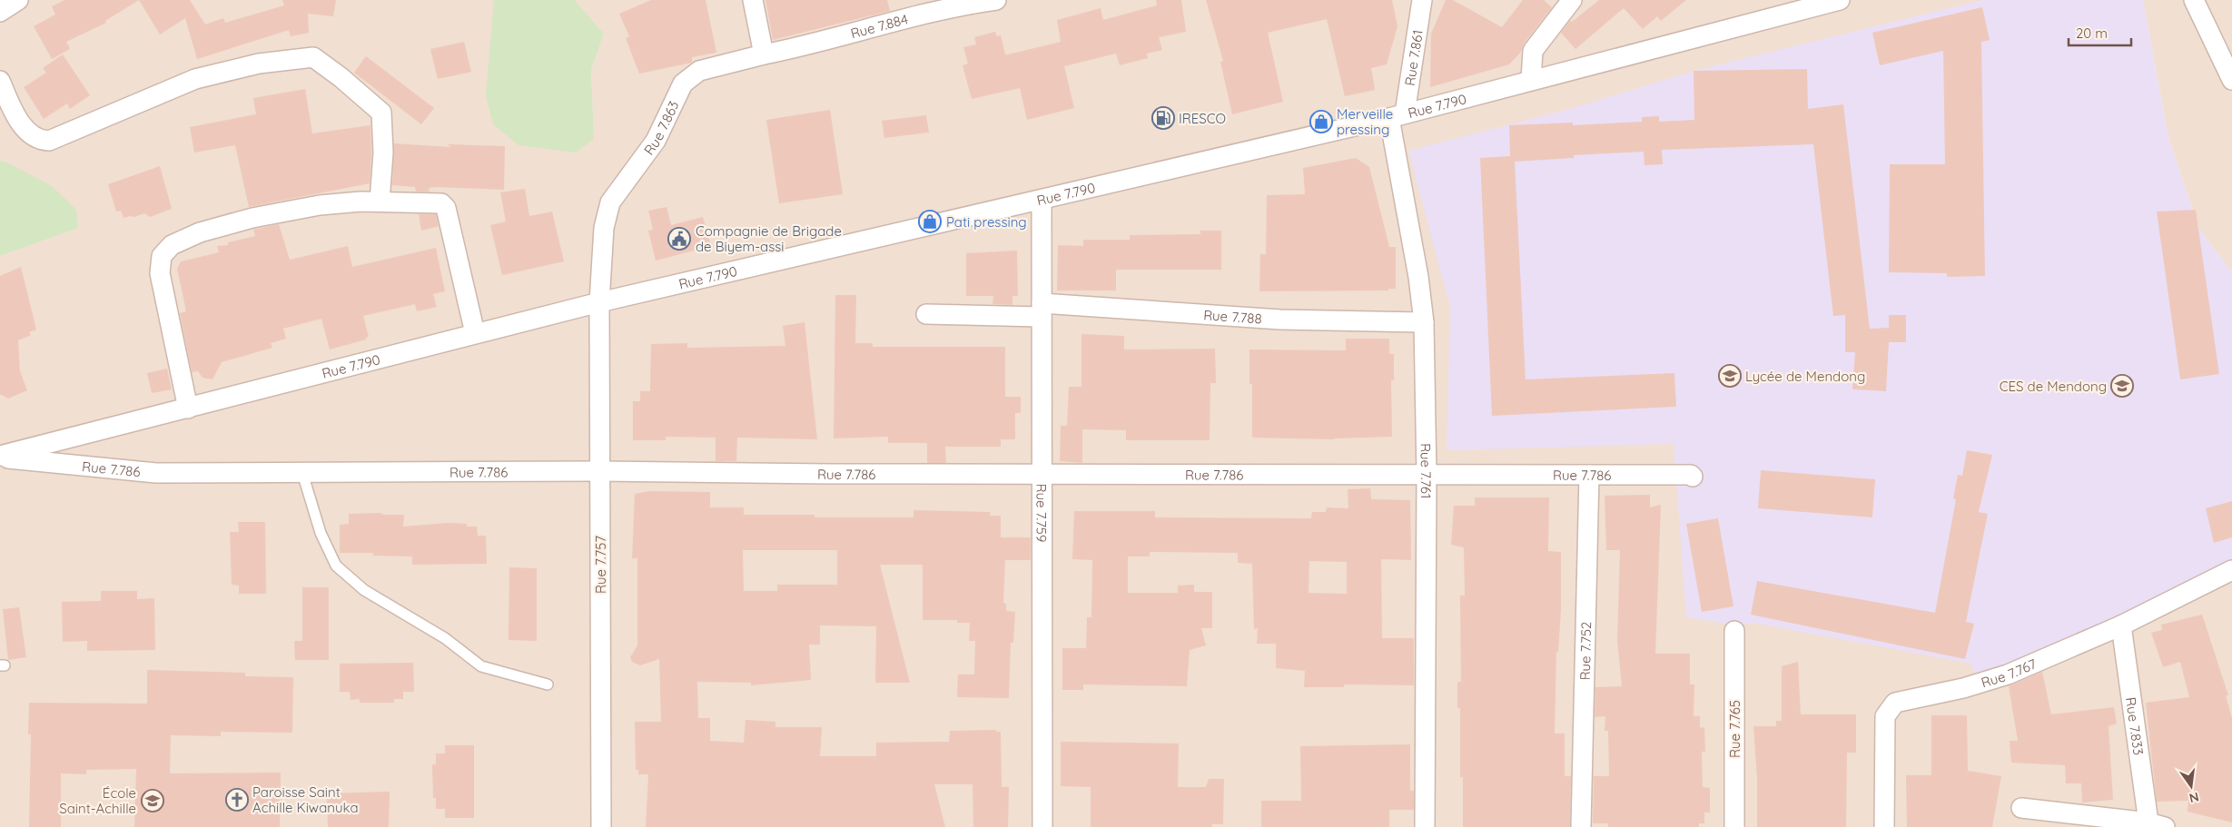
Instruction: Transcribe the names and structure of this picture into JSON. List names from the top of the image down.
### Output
{
  "streets": {
    "street": [
      "Rue 7.884",
      "Rue 7.861",
      "Rue 7.790",
      "Rue 7.863",
      "Rue 7.788",
      "Rue 7.786",
      "Rue 7.761",
      "Rue 7.759",
      "Rue 7.757",
      "Rue 7.752",
      "Rue 7.767",
      "Rue 7.833",
      "Rue 7.765"
    ]
  },
  "crossings": [
    ["Rue 7.884", "Rue 7.863"],
    ["Rue 7.861", "Rue 7.790"],
    ["Rue 7.861", "Rue 7.761"],
    ["Rue 7.790", "Rue 7.863"],
    ["Rue 7.790", "Rue 7.786"],
    ["Rue 7.790", "Rue 7.761"],
    ["Rue 7.790", "Rue 7.759"],
    ["Rue 7.790", "Rue 7.757"],
    ["Rue 7.863", "Rue 7.757"],
    ["Rue 7.788", "Rue 7.761"],
    ["Rue 7.788", "Rue 7.759"],
    ["Rue 7.786", "Rue 7.761"],
    ["Rue 7.786", "Rue 7.759"],
    ["Rue 7.786", "Rue 7.757"],
    ["Rue 7.786", "Rue 7.752"],
    ["Rue 7.767", "Rue 7.833"]
  ],
  "places": {
    "fuel station": ["IRESCO"],
    "shop": ["Merveille pressing", "Pati pressing"],
    "public building": ["Compagnie de Brigade de Biyem-assi"],
    "school or university": ["Lycée de Mendong", "CES de Mendong", "École Saint-Achille"],
    "church": ["Paroisse Saint Achille Kiwanuka"]
  },
  "scale_bar": "20 m",
  "north": "bottom"
}
